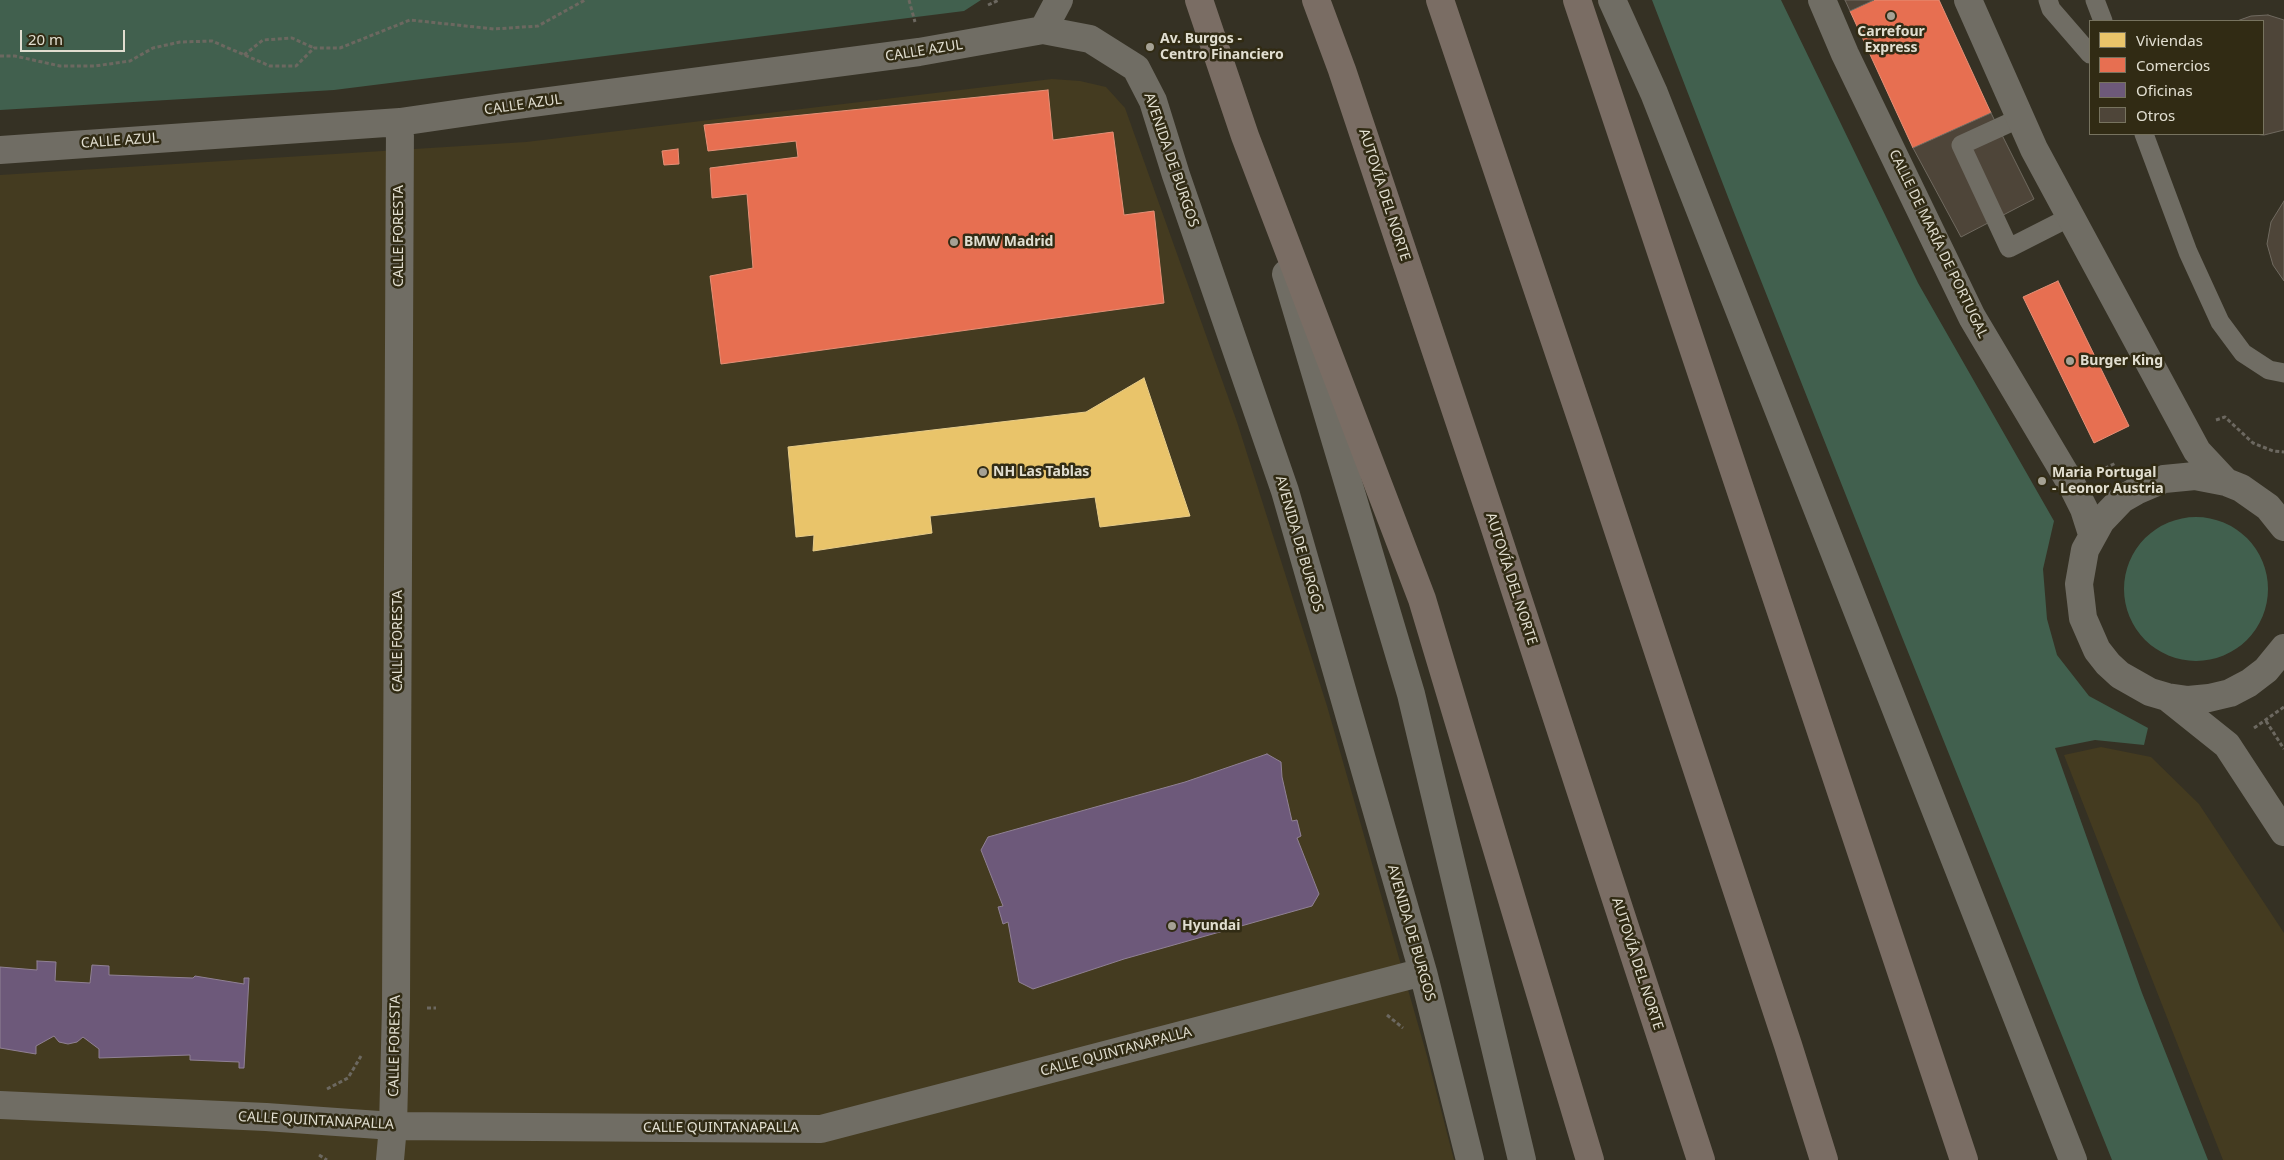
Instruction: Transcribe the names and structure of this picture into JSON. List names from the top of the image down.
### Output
{
  "streets": {
    "highway": ["AUTOVÍA DEL NORTE"],
    "street": [
      "CALLE AZUL",
      "AVENIDA DE BURGOS",
      "CALLE FORESTA",
      "CALLE DE MARÍA DE PORTUGAL",
      "CALLE QUINTANAPALLA"
    ]
  },
  "crossings": [
    ["CALLE AZUL", "AVENIDA DE BURGOS"],
    ["CALLE AZUL", "CALLE FORESTA"],
    ["AVENIDA DE BURGOS", "CALLE QUINTANAPALLA"],
    ["CALLE FORESTA", "CALLE QUINTANAPALLA"]
  ],
  "places": [
    "Carrefour Express",
    "Av. Burgos - Centro Financiero",
    "BMW Madrid",
    "Burger King",
    "NH Las Tablas",
    "Maria Portugal - Leonor Austria",
    "Hyundai"
  ],
  "legend": [
    "Viviendas",
    "Comercios",
    "Oficinas",
    "Otros"
  ],
  "scale_bar": "20 m"
}
